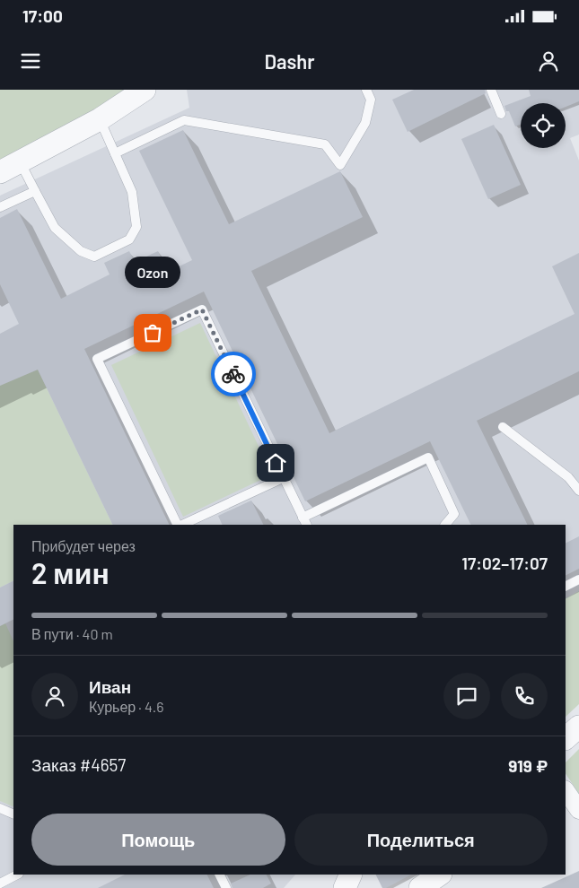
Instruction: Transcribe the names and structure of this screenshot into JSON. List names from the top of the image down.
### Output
{
  "places": ["Ozon"],
  "page": {
    "status": "17:00",
    "header": "Dashr",
    "bubble": "Ozon",
    "heading": ["2 мин", "Прибудет через", "17:02–17:07"],
    "panel": [
      "Иван",
      "Курьер · 4.6",
      "Заказ #4657",
      "919 ₽"
    ],
    "bar": "В пути · 40 m",
    "buttons": ["Помощь", "Поделиться"]
  }
}
